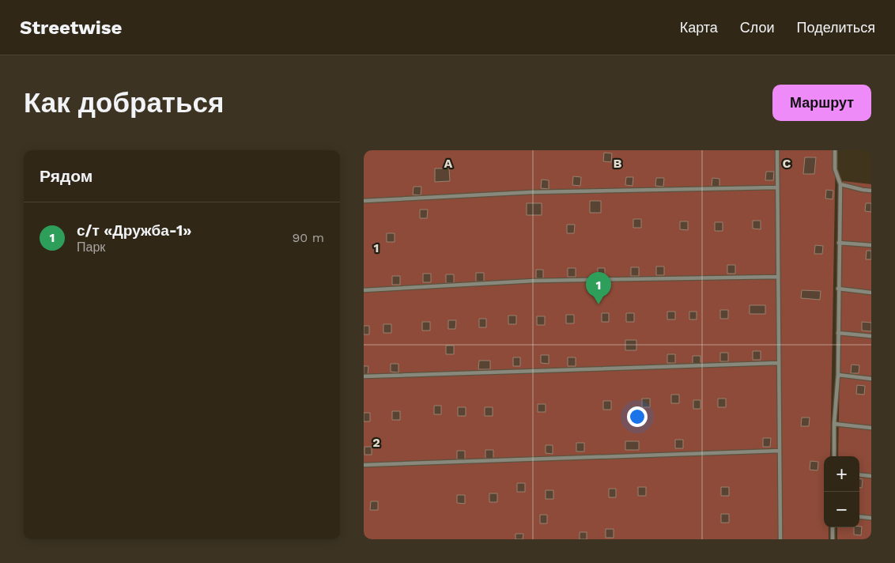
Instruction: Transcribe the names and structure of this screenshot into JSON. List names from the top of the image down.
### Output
{
  "page": {
    "header": "Streetwise",
    "nav": ["Карта", "Слои", "Поделиться"],
    "buttons": "Маршрут",
    "title": "Как добраться",
    "heading": "Рядом",
    "list": [
      {
        "mark": "1",
        "name": "с/т «Дружба-1»",
        "note": "Парк",
        "value": "90 m"
      }
    ],
    "pins": "1",
    "map_buttons": ["+", "−"]
  },
  "grid": {
    "columns": ["A", "B", "C"],
    "rows": ["1", "2"]
  }
}
